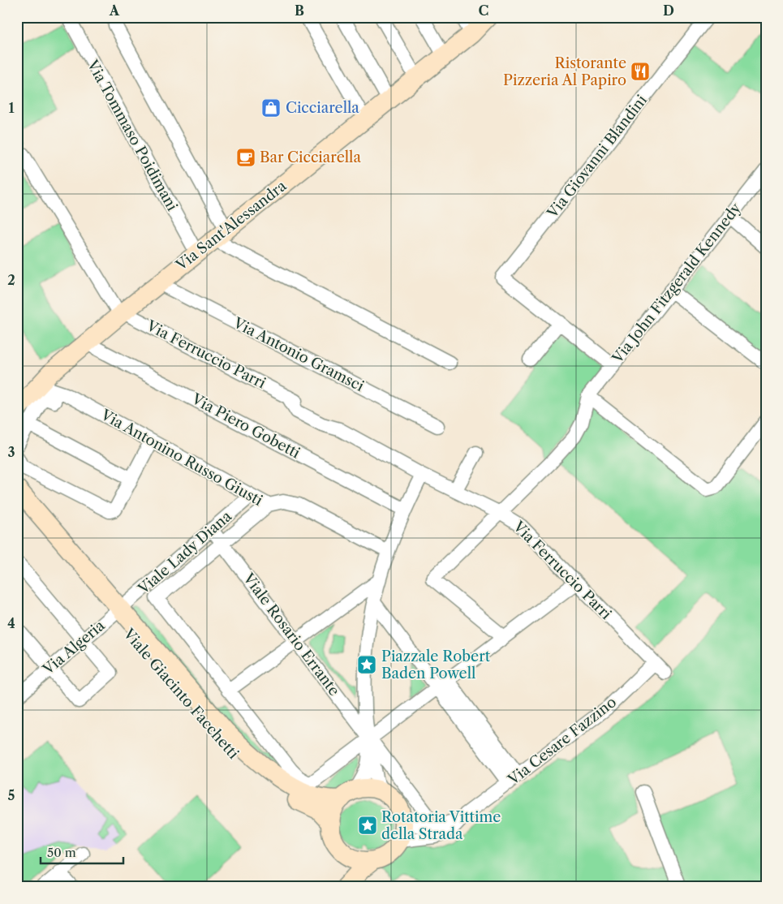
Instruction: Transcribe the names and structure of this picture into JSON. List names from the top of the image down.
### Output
{
  "streets": {
    "street": [
      "Via Tommaso Poidimani",
      "Via Giovanni Blandini",
      "Via Sant'Alessandra",
      "Via John Fitzgerald Kennedy",
      "Via Ferruccio Parri",
      "Via Antonio Gramsci",
      "Via Piero Gobetti",
      "Via Antonino Russo Giusti",
      "Viale Lady Diana",
      "Viale Rosario Errante",
      "Via Algeria",
      "Viale Giacinto Facchetti",
      "Via Cesare Fazzino"
    ]
  },
  "crossings": [
    ["Via Tommaso Poidimani", "Via Sant'Alessandra"],
    ["Via Sant'Alessandra", "Via Ferruccio Parri"],
    ["Via Sant'Alessandra", "Via Antonio Gramsci"],
    ["Via Sant'Alessandra", "Via Piero Gobetti"],
    ["Via Sant'Alessandra", "Via Antonino Russo Giusti"],
    ["Via Ferruccio Parri", "Via Cesare Fazzino"],
    ["Via Antonino Russo Giusti", "Viale Lady Diana"],
    ["Viale Lady Diana", "Viale Rosario Errante"],
    ["Viale Lady Diana", "Via Algeria"],
    ["Viale Lady Diana", "Viale Giacinto Facchetti"],
    ["Via Algeria", "Viale Giacinto Facchetti"]
  ],
  "places": {
    "restaurant": ["Ristorante Pizzeria Al Papiro"],
    "shop": ["Cicciarella"],
    "cafe": ["Bar Cicciarella"],
    "place": ["Piazzale Robert Baden Powell", "Rotatoria Vittime della Strada"]
  },
  "scale_bar": "50 m",
  "grid": {
    "columns": [
      "A",
      "B",
      "C",
      "D"
    ],
    "rows": [
      "1",
      "2",
      "3",
      "4",
      "5"
    ]
  }
}
